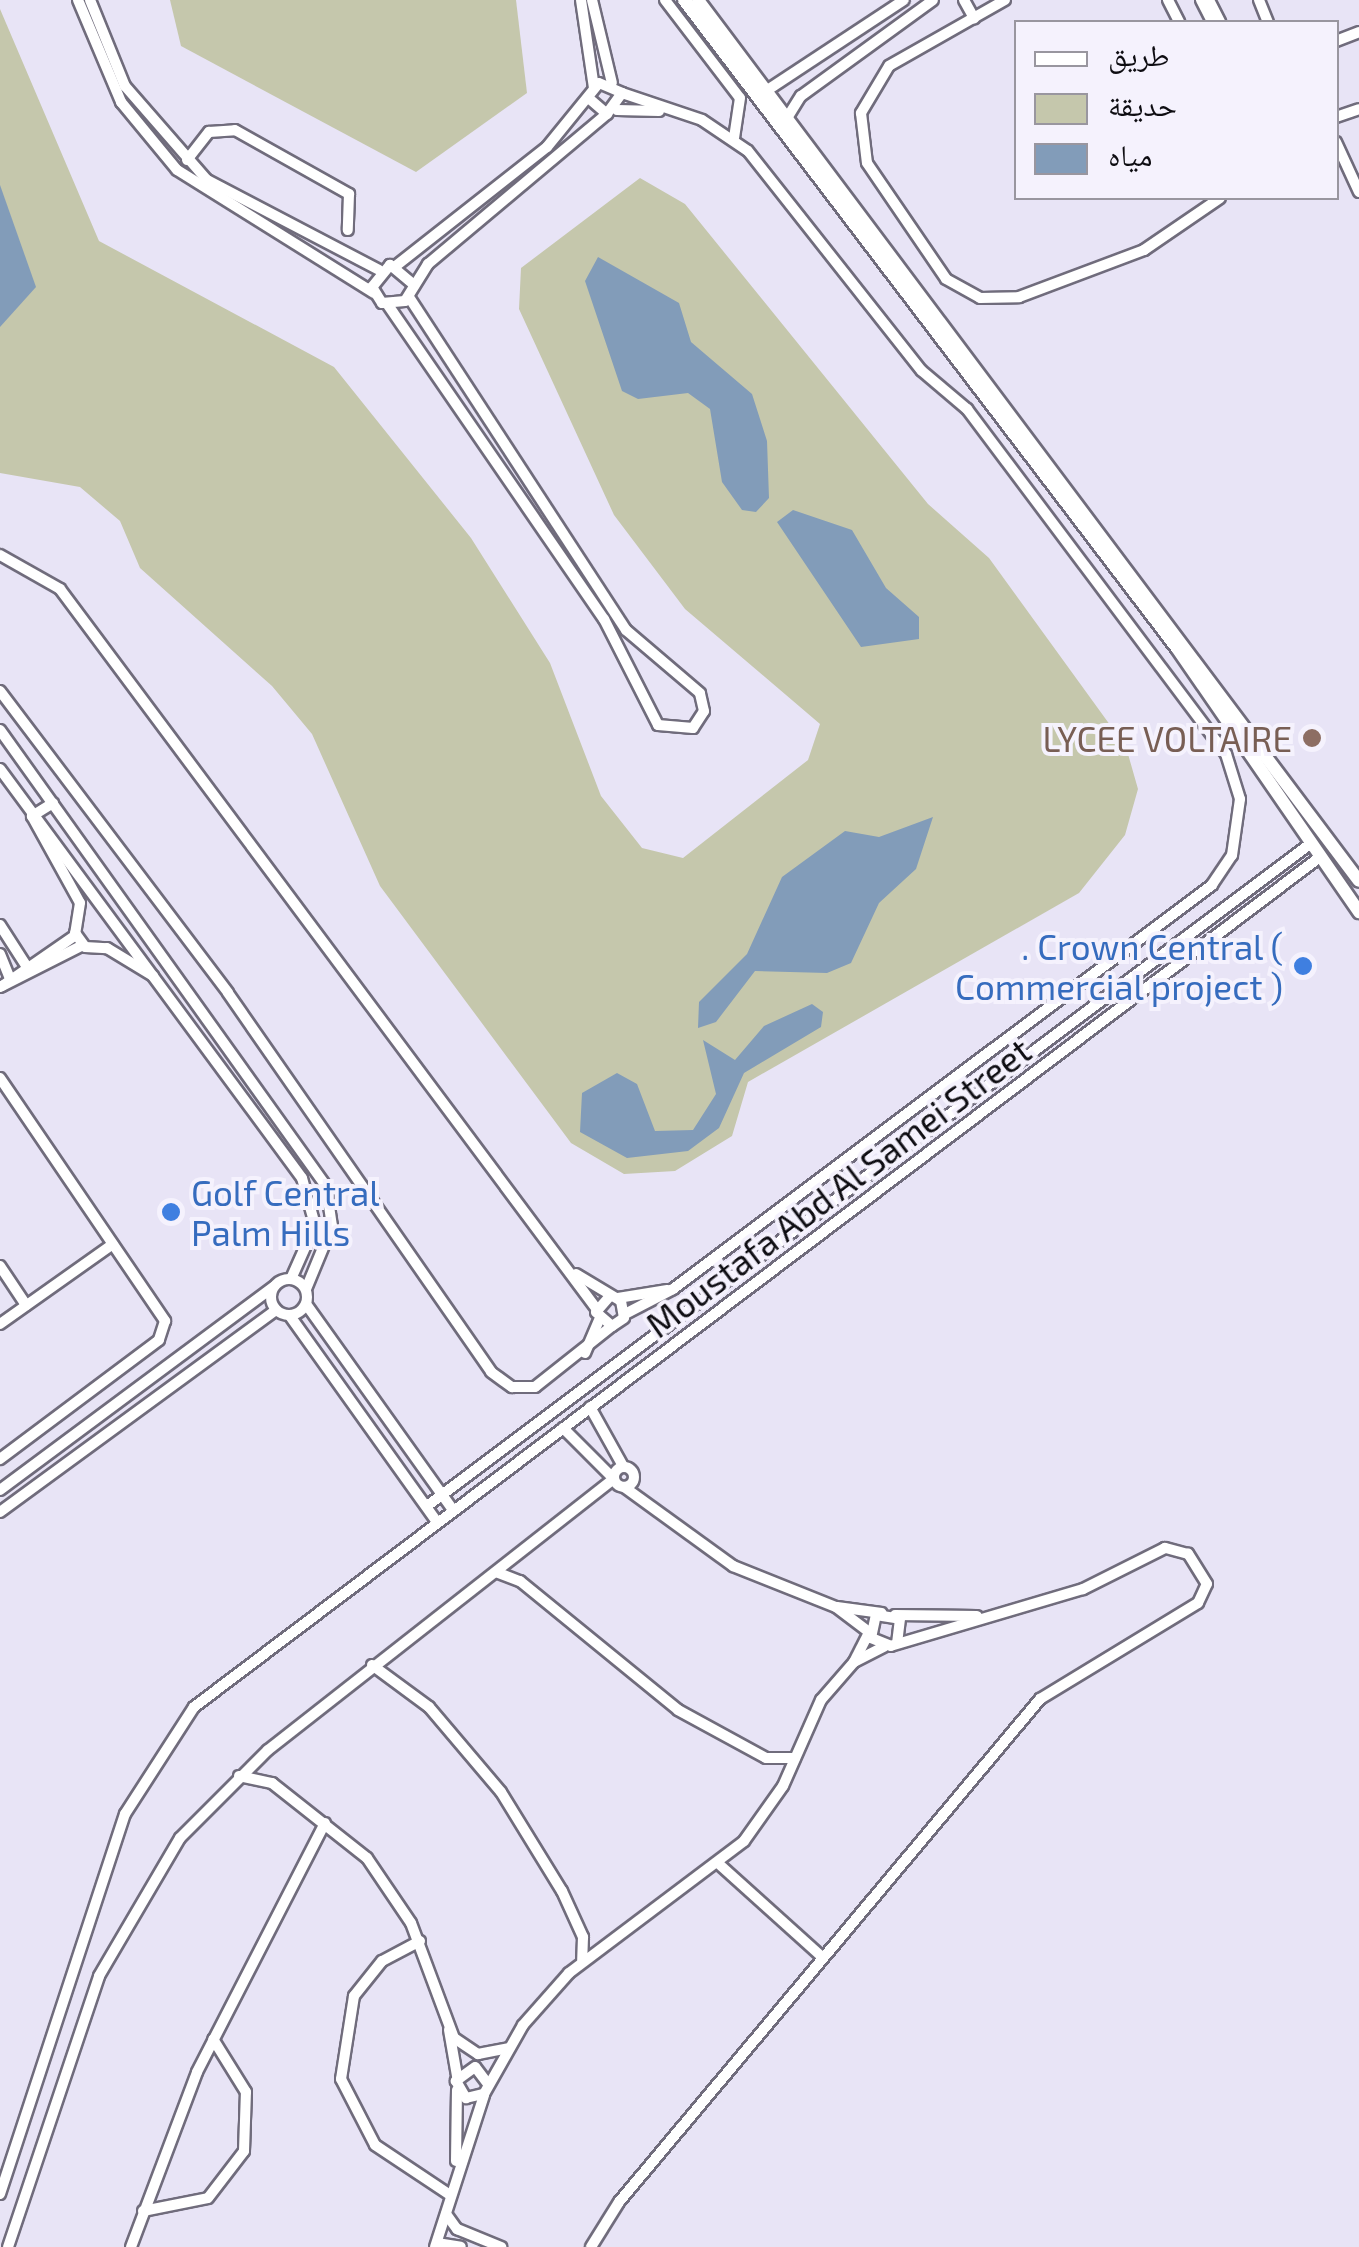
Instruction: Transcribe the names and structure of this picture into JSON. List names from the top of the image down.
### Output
{
  "streets": {
    "street": ["Moustafa Abd Al Samei Street"]
  },
  "places": ["LYCEE VOLTAIRE", ". Crown Central ( Commercial project )", "Golf Central Palm Hills"],
  "legend": ["طريق", "حديقة", "مياه"]
}
